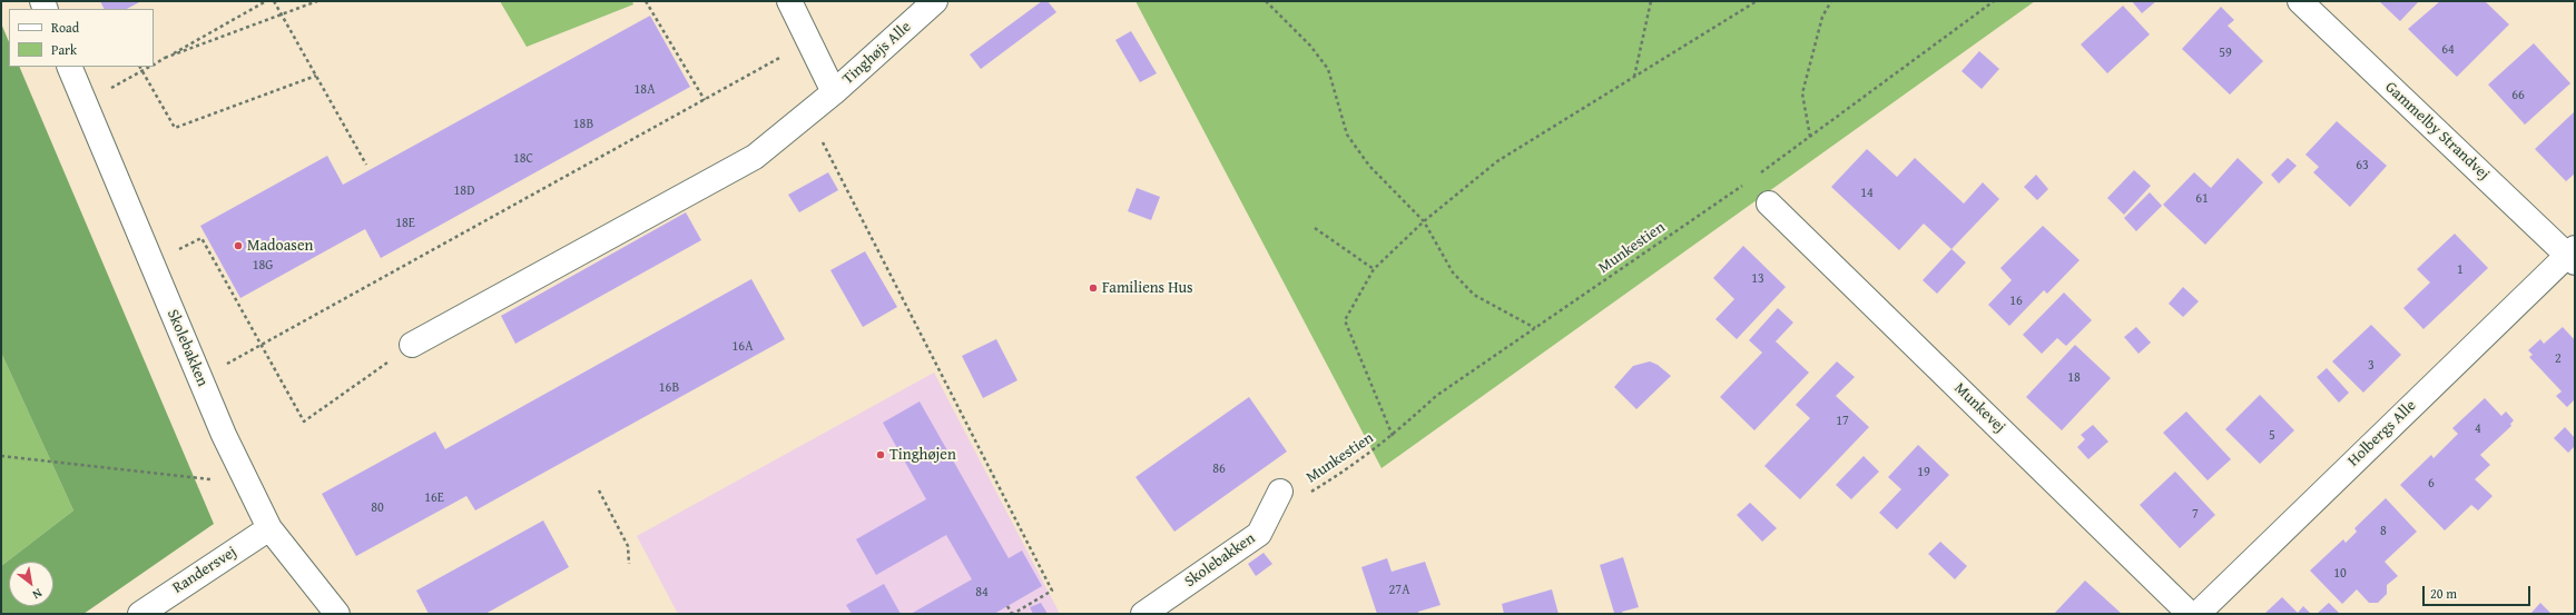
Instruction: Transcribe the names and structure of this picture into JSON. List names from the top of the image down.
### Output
{
  "streets": {
    "street": [
      "Tinghøjs Alle",
      "Gammelby Strandvej",
      "Skolebakken",
      "Munkevej",
      "Holbergs Alle",
      "Randersvej"
    ],
    "path": ["Munkestien"]
  },
  "crossings": [
    ["Gammelby Strandvej", "Holbergs Alle"],
    ["Munkestien", "Skolebakken"],
    ["Skolebakken", "Randersvej"]
  ],
  "places": ["Madoasen", "Familiens Hus", "Tinghøjen"],
  "house_numbers": [
    "64",
    "59",
    "18A",
    "66",
    "18B",
    "18C",
    "63",
    "18D",
    "14",
    "61",
    "18E",
    "18G",
    "1",
    "13",
    "16",
    "16A",
    "2",
    "3",
    "18",
    "16B",
    "17",
    "4",
    "5",
    "86",
    "19",
    "6",
    "16E",
    "80",
    "7",
    "8",
    "10",
    "27A",
    "84"
  ],
  "legend": ["Road", "Park"],
  "scale_bar": "20 m",
  "north": "bottom right"
}
